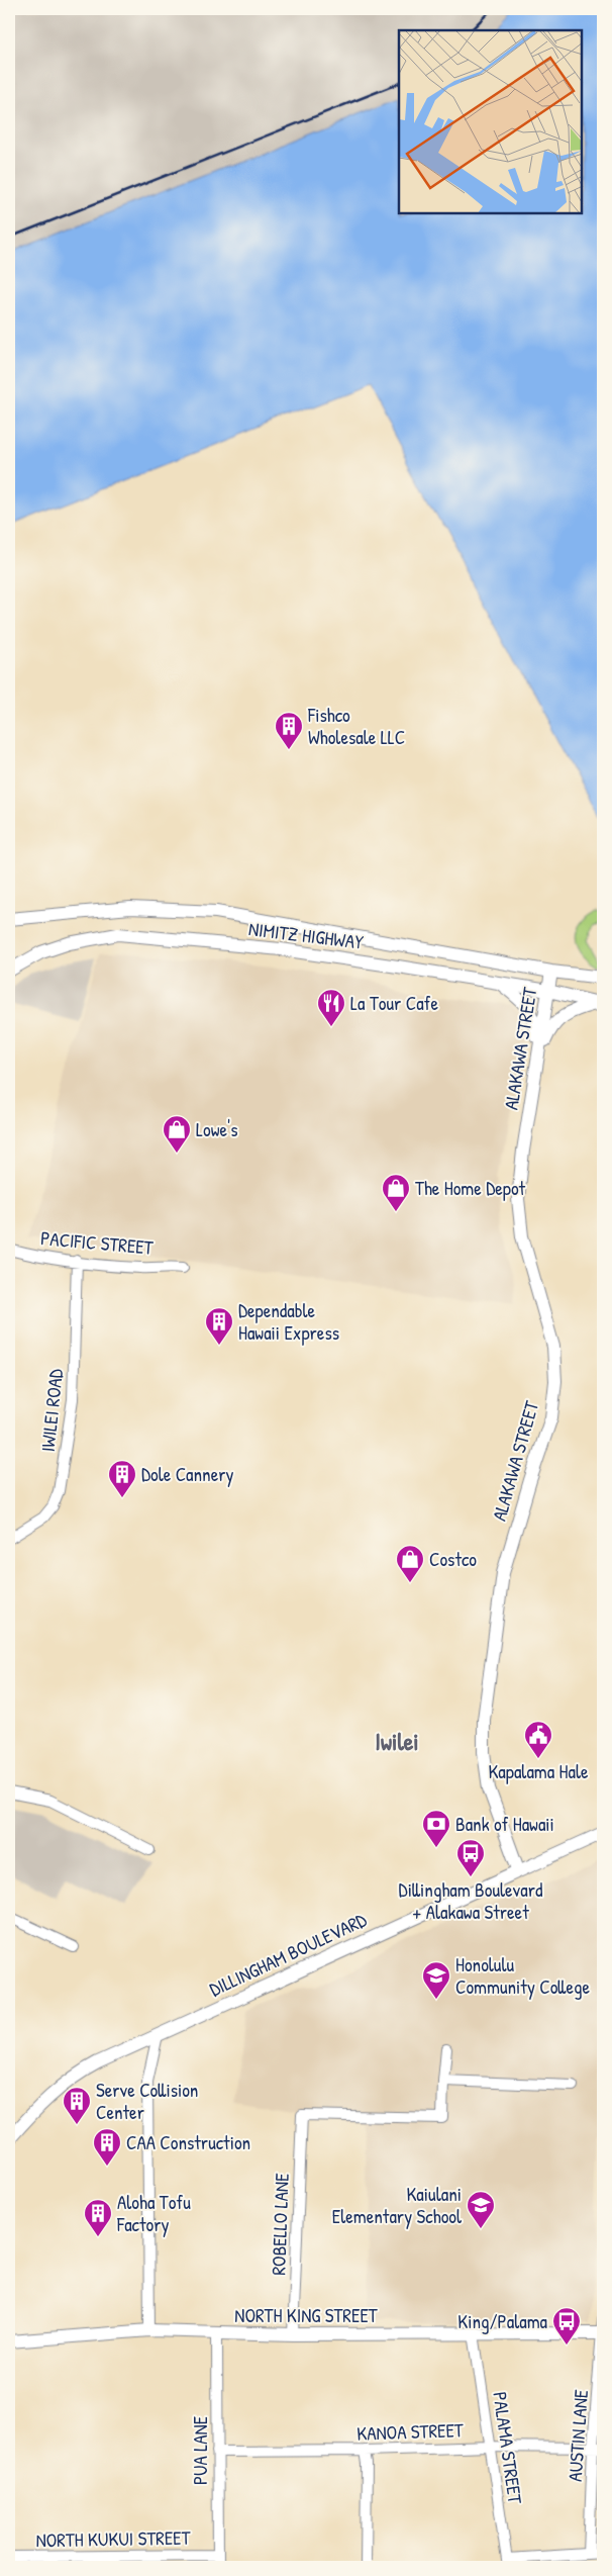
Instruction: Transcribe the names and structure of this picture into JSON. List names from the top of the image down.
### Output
{
  "streets": {
    "main road": [
      "NIMITZ HIGHWAY",
      "ALAKAWA STREET",
      "DILLINGHAM BOULEVARD",
      "NORTH KING STREET"
    ],
    "street": [
      "PACIFIC STREET",
      "IWILEI ROAD",
      "ROBELLO LANE",
      "KANOA STREET",
      "AUSTIN LANE",
      "PALAMA STREET",
      "PUA LANE",
      "NORTH KUKUI STREET"
    ]
  },
  "crossings": [
    ["NIMITZ HIGHWAY", "ALAKAWA STREET"],
    ["ALAKAWA STREET", "DILLINGHAM BOULEVARD"],
    ["PACIFIC STREET", "IWILEI ROAD"],
    ["ROBELLO LANE", "NORTH KING STREET"],
    ["NORTH KING STREET", "AUSTIN LANE"],
    ["NORTH KING STREET", "PALAMA STREET"],
    ["NORTH KING STREET", "PUA LANE"],
    ["KANOA STREET", "AUSTIN LANE"],
    ["KANOA STREET", "PALAMA STREET"],
    ["KANOA STREET", "PUA LANE"],
    ["PUA LANE", "NORTH KUKUI STREET"]
  ],
  "districts": ["Iwilei"],
  "places": {
    "building": [
      "Fishco Wholesale LLC",
      "Dependable Hawaii Express",
      "Dole Cannery",
      "Serve Collision Center",
      "CAA Construction",
      "Aloha Tofu Factory"
    ],
    "restaurant": ["La Tour Cafe"],
    "shop": ["Lowe's", "The Home Depot", "Costco"],
    "public building": ["Kapalama Hale"],
    "bank": ["Bank of Hawaii"],
    "bus stop": ["Dillingham Boulevard + Alakawa Street", "King/Palama"],
    "school or university": ["Honolulu Community College", "Kaiulani Elementary School"]
  }
}
